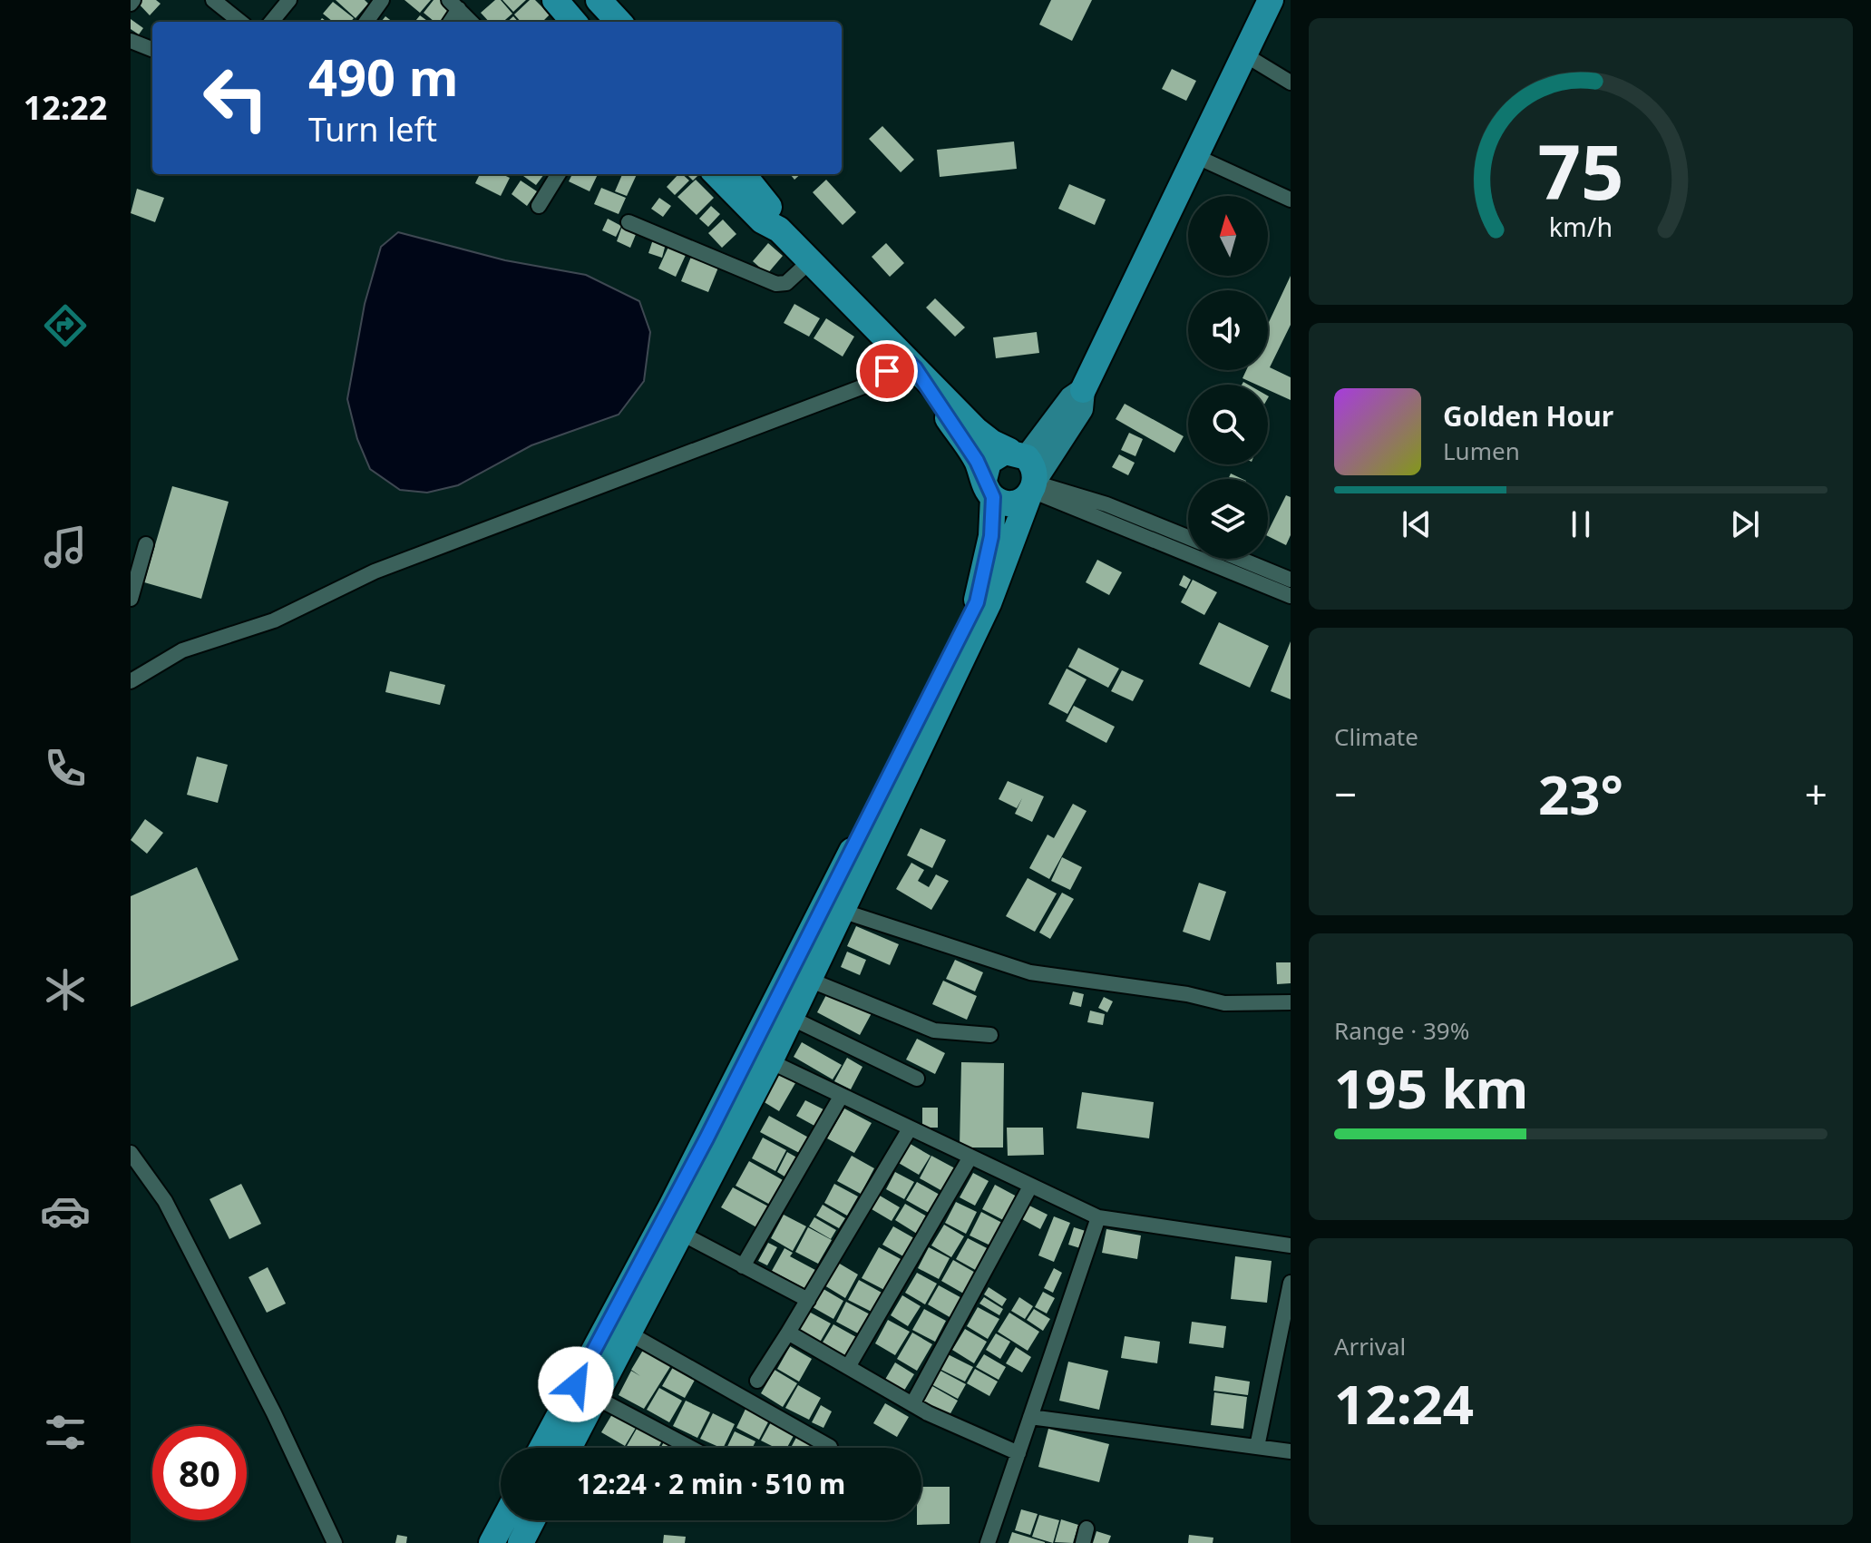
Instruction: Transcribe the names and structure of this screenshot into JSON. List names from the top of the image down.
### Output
{
  "north": "top",
  "page": {
    "tabs": "12:22",
    "turn": ["490 m", "Turn left"],
    "song": ["Golden Hour", "Lumen"],
    "tile": [
      "Climate",
      ["Range · 39%", "195 km"],
      ["Arrival", "12:24"]
    ],
    "heat": ["−", "23°", "+"],
    "limit": "80",
    "trip": "12:24 · 2 min · 510 m",
    "gauge": ["75", "km/h"]
  }
}
